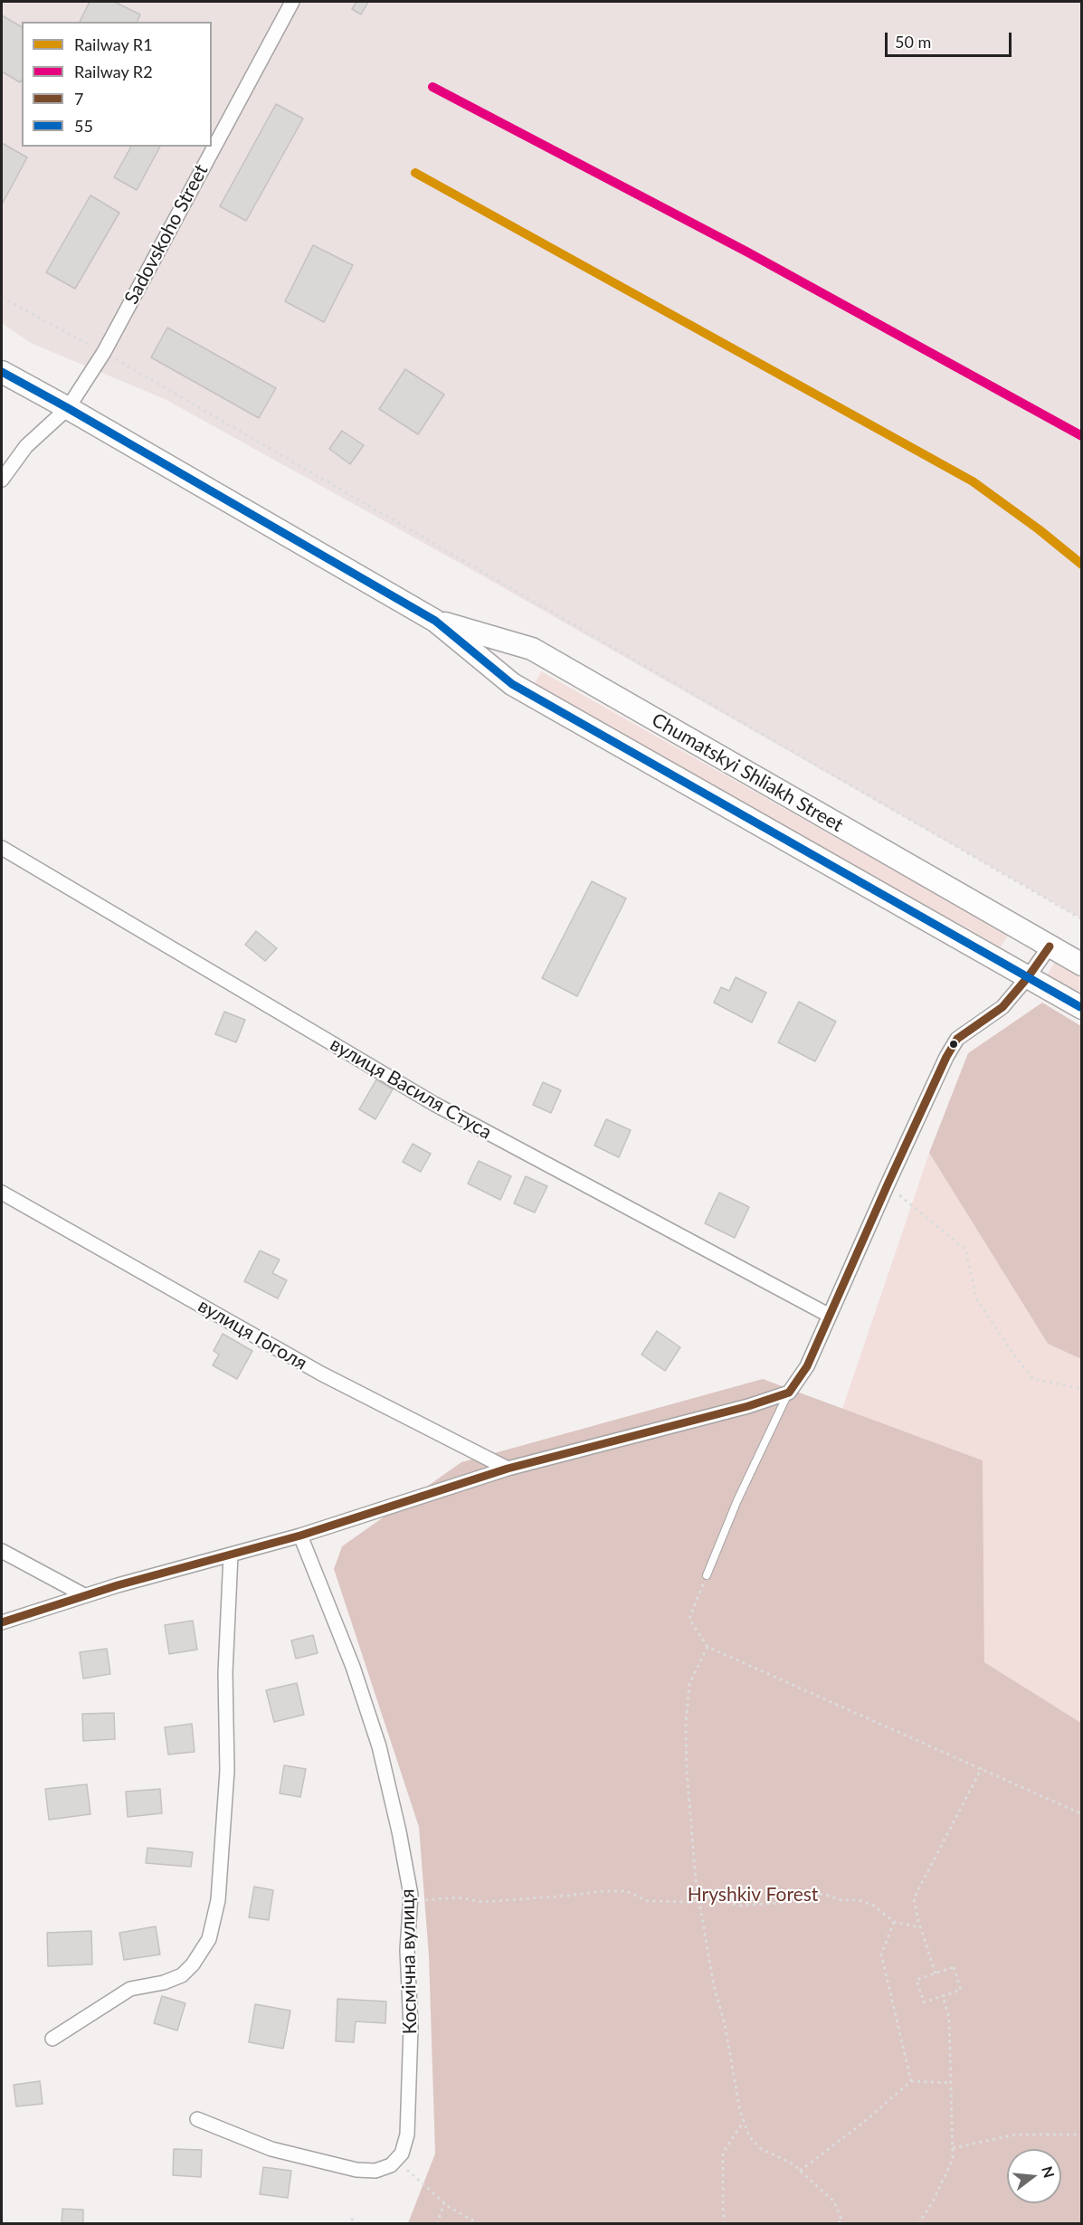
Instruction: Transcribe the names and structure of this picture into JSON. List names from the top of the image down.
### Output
{
  "streets": {
    "main road": ["Chumatskyi Shliakh Street"],
    "street": [
      "Sadovskoho Street",
      "вулиця Василя Стуса",
      "вулиця Гоголя",
      "Космічна вулиця"
    ]
  },
  "crossings": [
    ["Sadovskoho Street", "Chumatskyi Shliakh Street"]
  ],
  "parks": ["Hryshkiv Forest"],
  "lines": [
    "rail line R2",
    "rail line R1",
    "transit line 55",
    "transit line 7"
  ],
  "legend": [
    "Railway R1",
    "Railway R2",
    "7",
    "55"
  ],
  "scale_bar": "50 m",
  "north": "right"
}
